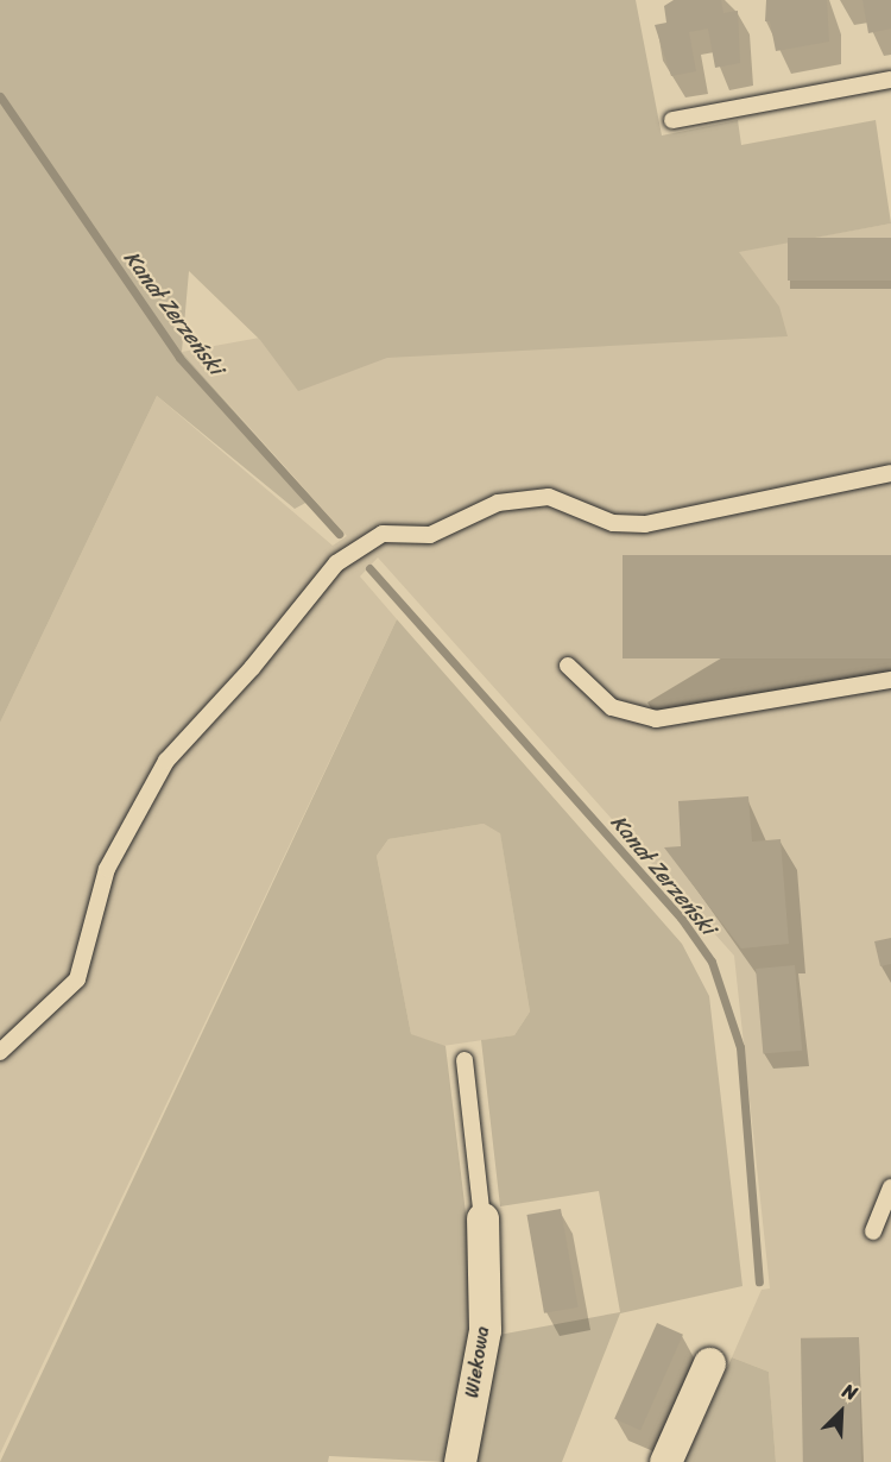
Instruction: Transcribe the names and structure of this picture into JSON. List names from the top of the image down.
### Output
{
  "streets": {
    "street": ["Wiekowa"]
  },
  "water": ["Kanał Zerzeński"],
  "north": "top right"
}
